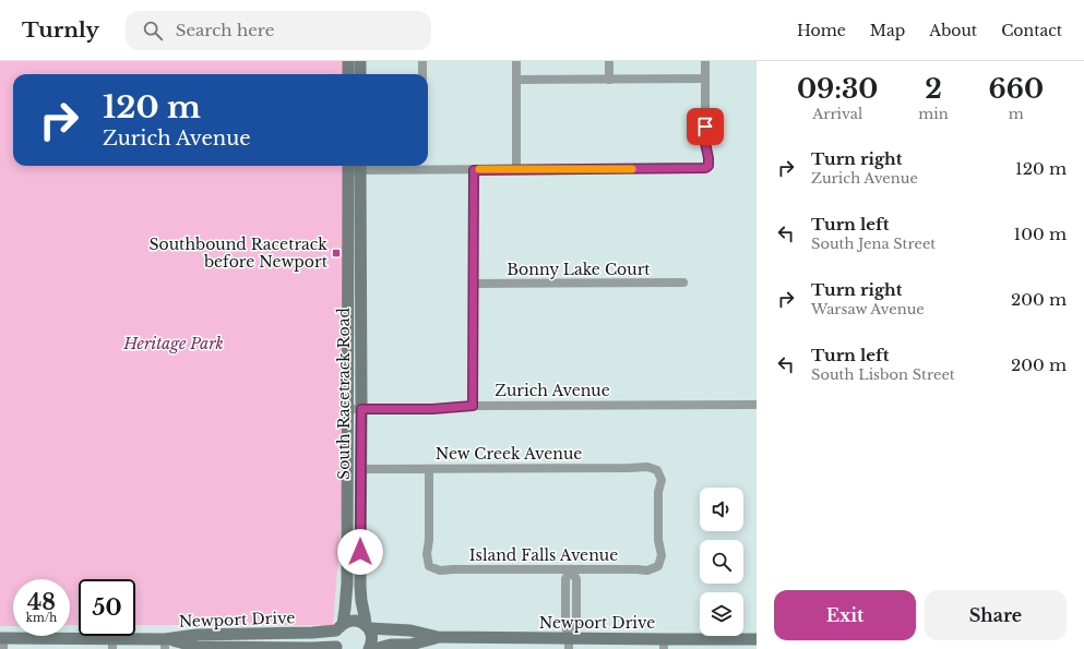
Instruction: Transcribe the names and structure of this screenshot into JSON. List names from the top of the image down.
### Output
{
  "streets": {
    "main road": ["South Racetrack Road", "Newport Drive"],
    "street": [
      "Bonny Lake Court",
      "Zurich Avenue",
      "New Creek Avenue",
      "Island Falls Avenue"
    ]
  },
  "crossings": [
    ["Zurich Avenue", "South Racetrack Road"],
    ["South Racetrack Road", "New Creek Avenue"],
    ["South Racetrack Road", "Newport Drive"],
    ["New Creek Avenue", "Island Falls Avenue"]
  ],
  "parks": ["Heritage Park"],
  "places": {
    "transit": ["Southbound Racetrack before Newport"]
  },
  "page": {
    "header": "Turnly",
    "search": "Search here",
    "nav": [
      "Home",
      "Map",
      "About",
      "Contact"
    ],
    "eta": [
      "09:30",
      "Arrival",
      "2",
      "min",
      "660",
      "m"
    ],
    "turn": ["120 m", "Zurich Avenue"],
    "list": [
      {
        "name": "Turn right",
        "note": "Zurich Avenue",
        "value": "120 m"
      },
      {
        "name": "Turn left",
        "note": "South Jena Street",
        "value": "100 m"
      },
      {
        "name": "Turn right",
        "note": "Warsaw Avenue",
        "value": "200 m"
      },
      {
        "name": "Turn left",
        "note": "South Lisbon Street",
        "value": "200 m"
      }
    ],
    "speed": "48 km/h",
    "limit": "50",
    "buttons": ["Exit", "Share"]
  }
}
